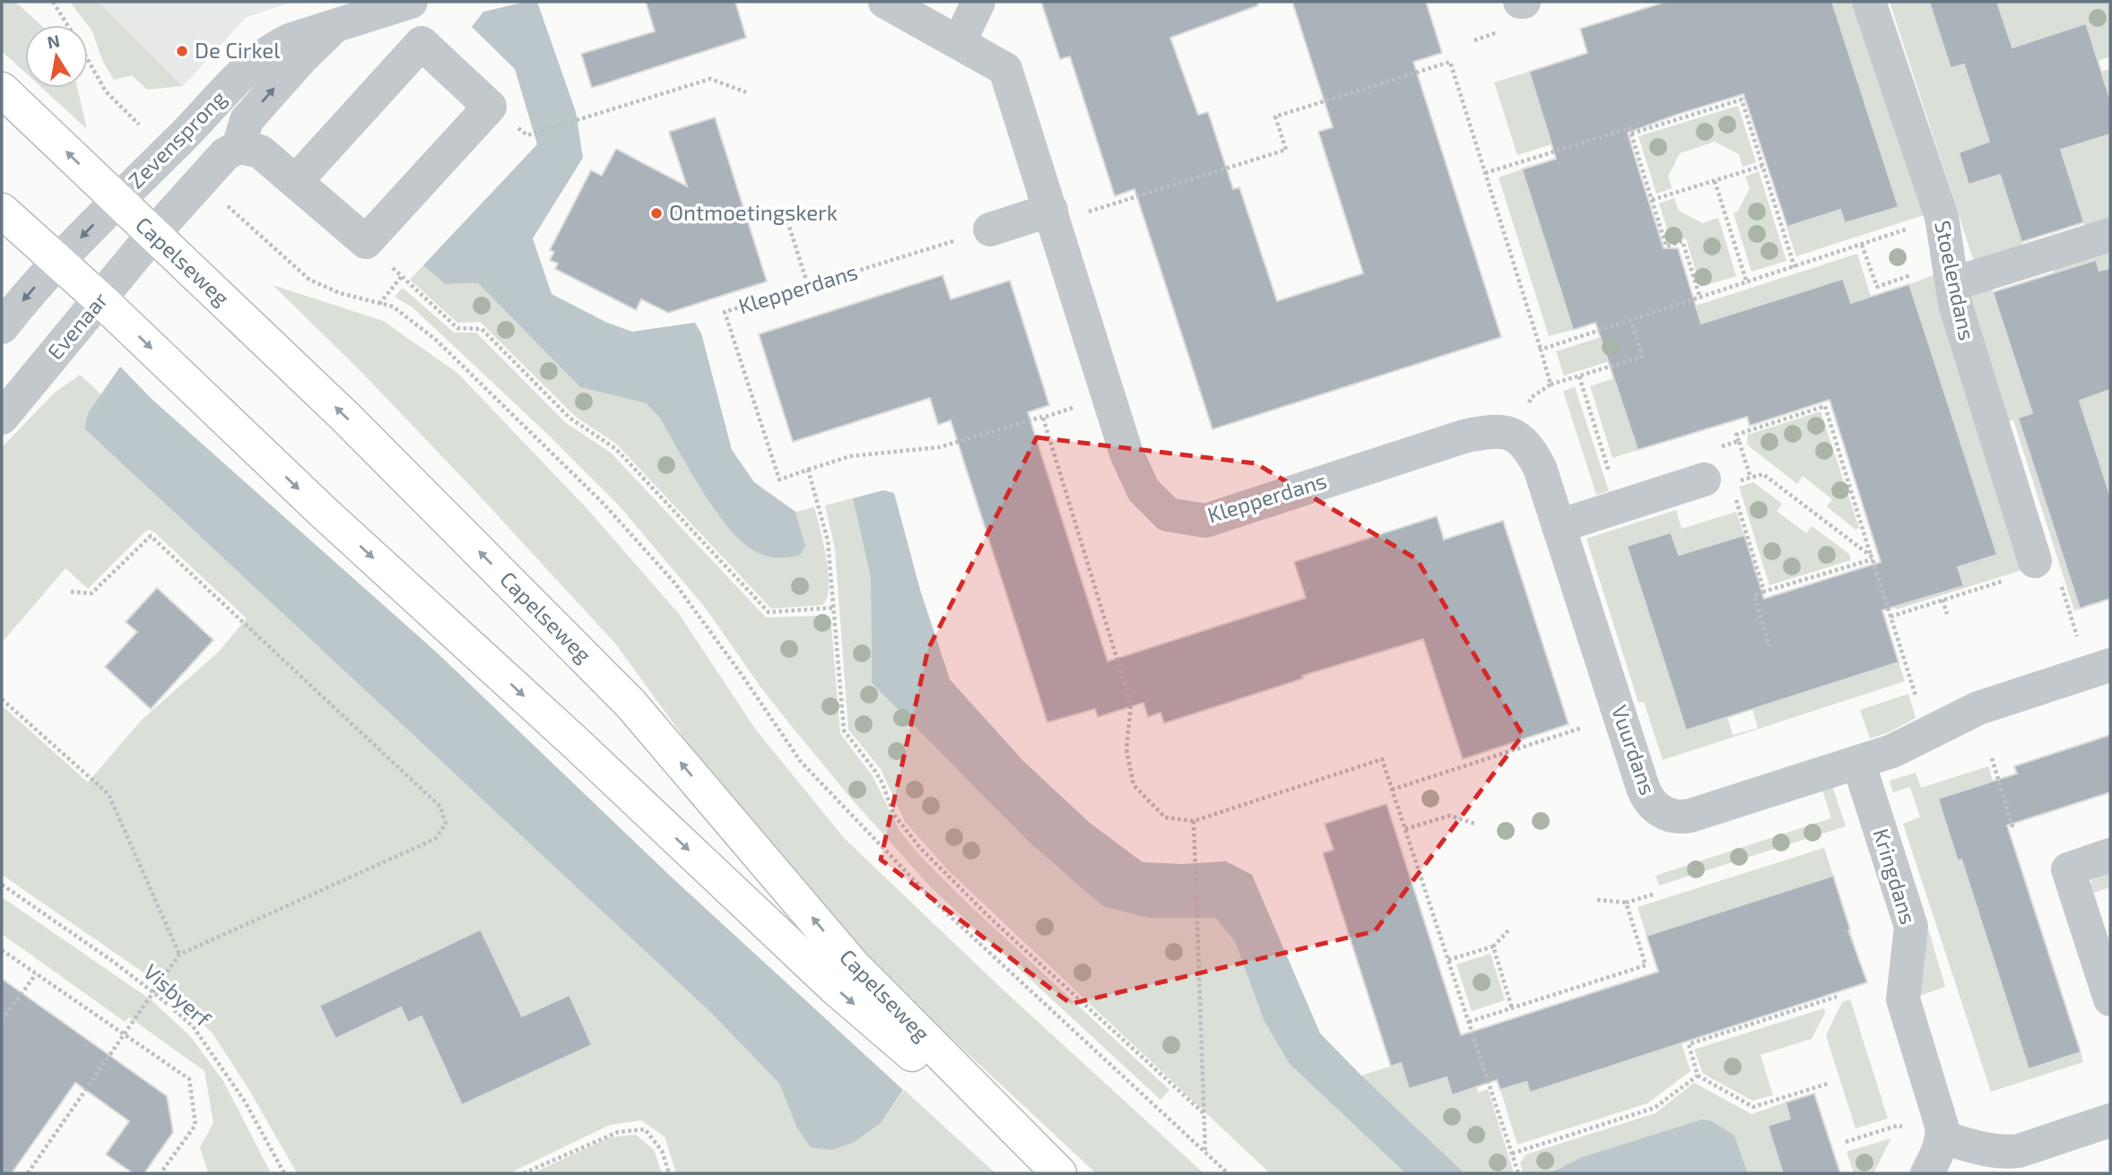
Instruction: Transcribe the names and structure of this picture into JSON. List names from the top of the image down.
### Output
{
  "streets": {
    "main road": ["Capelseweg"],
    "street": [
      "Zevensprong",
      "Stoelendans",
      "Klepperdans",
      "Evenaar",
      "Vuurdans",
      "Kringdans"
    ],
    "path": ["Visbyerf"]
  },
  "crossings": [
    ["Zevensprong", "Capelseweg"],
    ["Zevensprong", "Evenaar"],
    ["Capelseweg", "Evenaar"],
    ["Klepperdans", "Vuurdans"],
    ["Vuurdans", "Kringdans"]
  ],
  "places": ["De Cirkel", "Ontmoetingskerk"],
  "north": "top"
}
